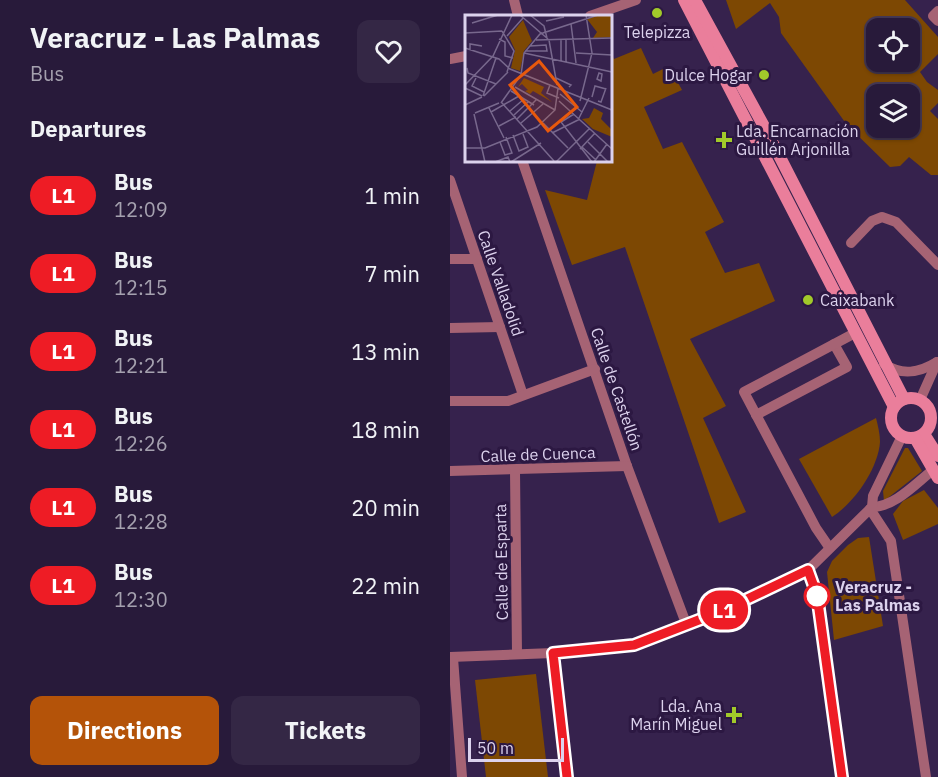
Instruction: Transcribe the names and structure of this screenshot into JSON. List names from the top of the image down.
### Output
{
  "streets": {
    "street": [
      "Calle Valladolid",
      "Calle de Castellón",
      "Calle de Cuenca",
      "Calle de Esparta"
    ]
  },
  "crossings": [
    ["Calle de Castellón", "Calle de Cuenca"],
    ["Calle de Cuenca", "Calle de Esparta"]
  ],
  "places": {
    "other": [
      "Telepizza",
      "Dulce Hogar",
      "Caixabank",
      "Veracruz - Las Palmas"
    ],
    "health": ["Lda. Encarnación Guillén Arjonilla", "Lda. Ana Marín Miguel"]
  },
  "lines": ["bus line L1"],
  "scale_bar": "50 m",
  "page": {
    "heading": [
      ["Veracruz - Las Palmas", "Bus"],
      "Departures"
    ],
    "on_map": "L1",
    "list": [
      {
        "mark": "L1",
        "name": "Bus",
        "note": "12:09",
        "value": "1 min"
      },
      {
        "mark": "L1",
        "name": "Bus",
        "note": "12:15",
        "value": "7 min"
      },
      {
        "mark": "L1",
        "name": "Bus",
        "note": "12:21",
        "value": "13 min"
      },
      {
        "mark": "L1",
        "name": "Bus",
        "note": "12:26",
        "value": "18 min"
      },
      {
        "mark": "L1",
        "name": "Bus",
        "note": "12:28",
        "value": "20 min"
      },
      {
        "mark": "L1",
        "name": "Bus",
        "note": "12:30",
        "value": "22 min"
      }
    ],
    "buttons": ["Directions", "Tickets"],
    "scale": "50 m"
  }
}
